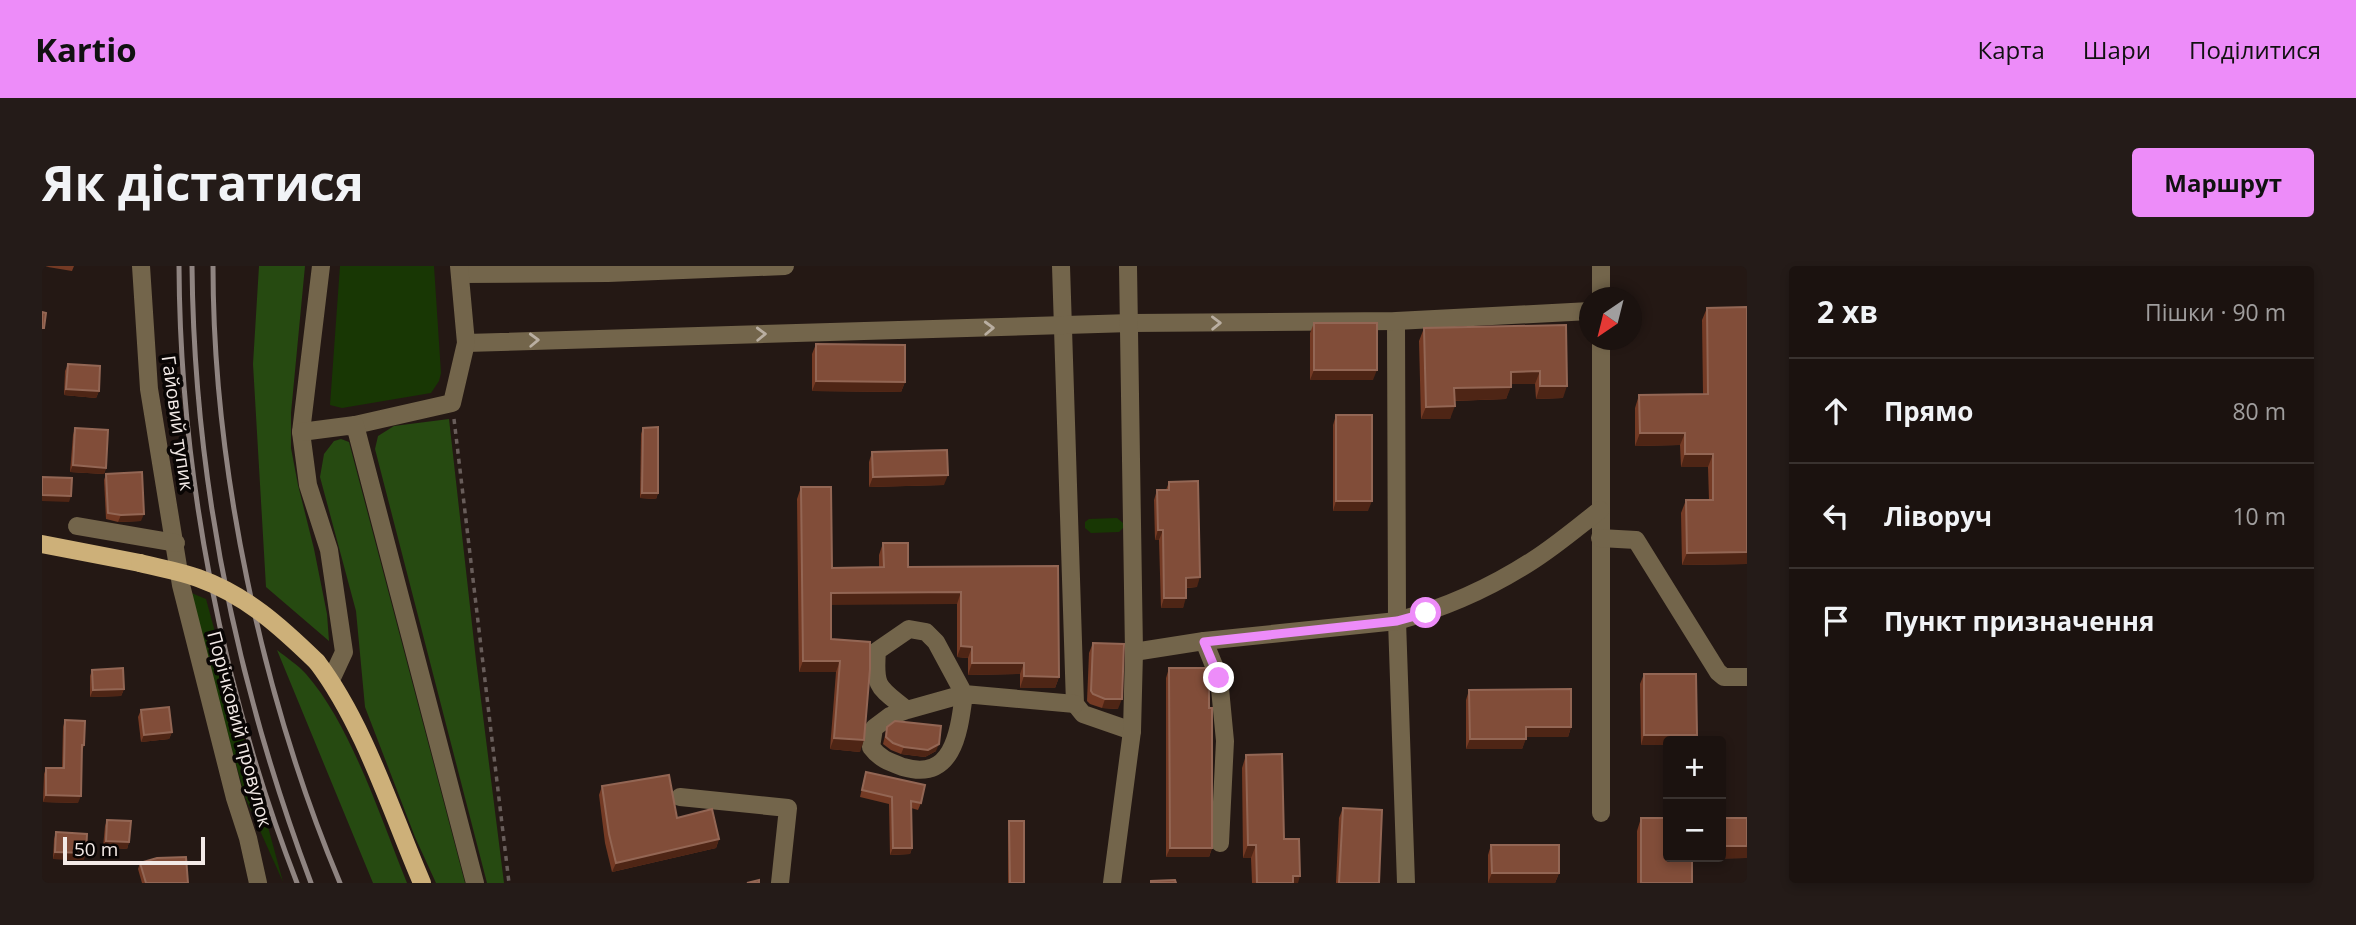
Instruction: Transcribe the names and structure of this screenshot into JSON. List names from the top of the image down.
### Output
{
  "streets": {
    "street": ["Гайовий тупик", "Порічковий провулок"]
  },
  "crossings": [
    ["Гайовий тупик", "Порічковий провулок"]
  ],
  "scale_bar": "50 m",
  "north": "bottom left",
  "page": {
    "header": "Kartio",
    "nav": ["Карта", "Шари", "Поділитися"],
    "buttons": "Маршрут",
    "title": "Як дістатися",
    "heading": ["2 хв", "Пішки · 90 m"],
    "list": [
      ["Прямо", "80 m"],
      ["Ліворуч", "10 m"],
      "Пункт призначення"
    ],
    "map_buttons": ["+", "−"],
    "scale": "50 m"
  }
}
